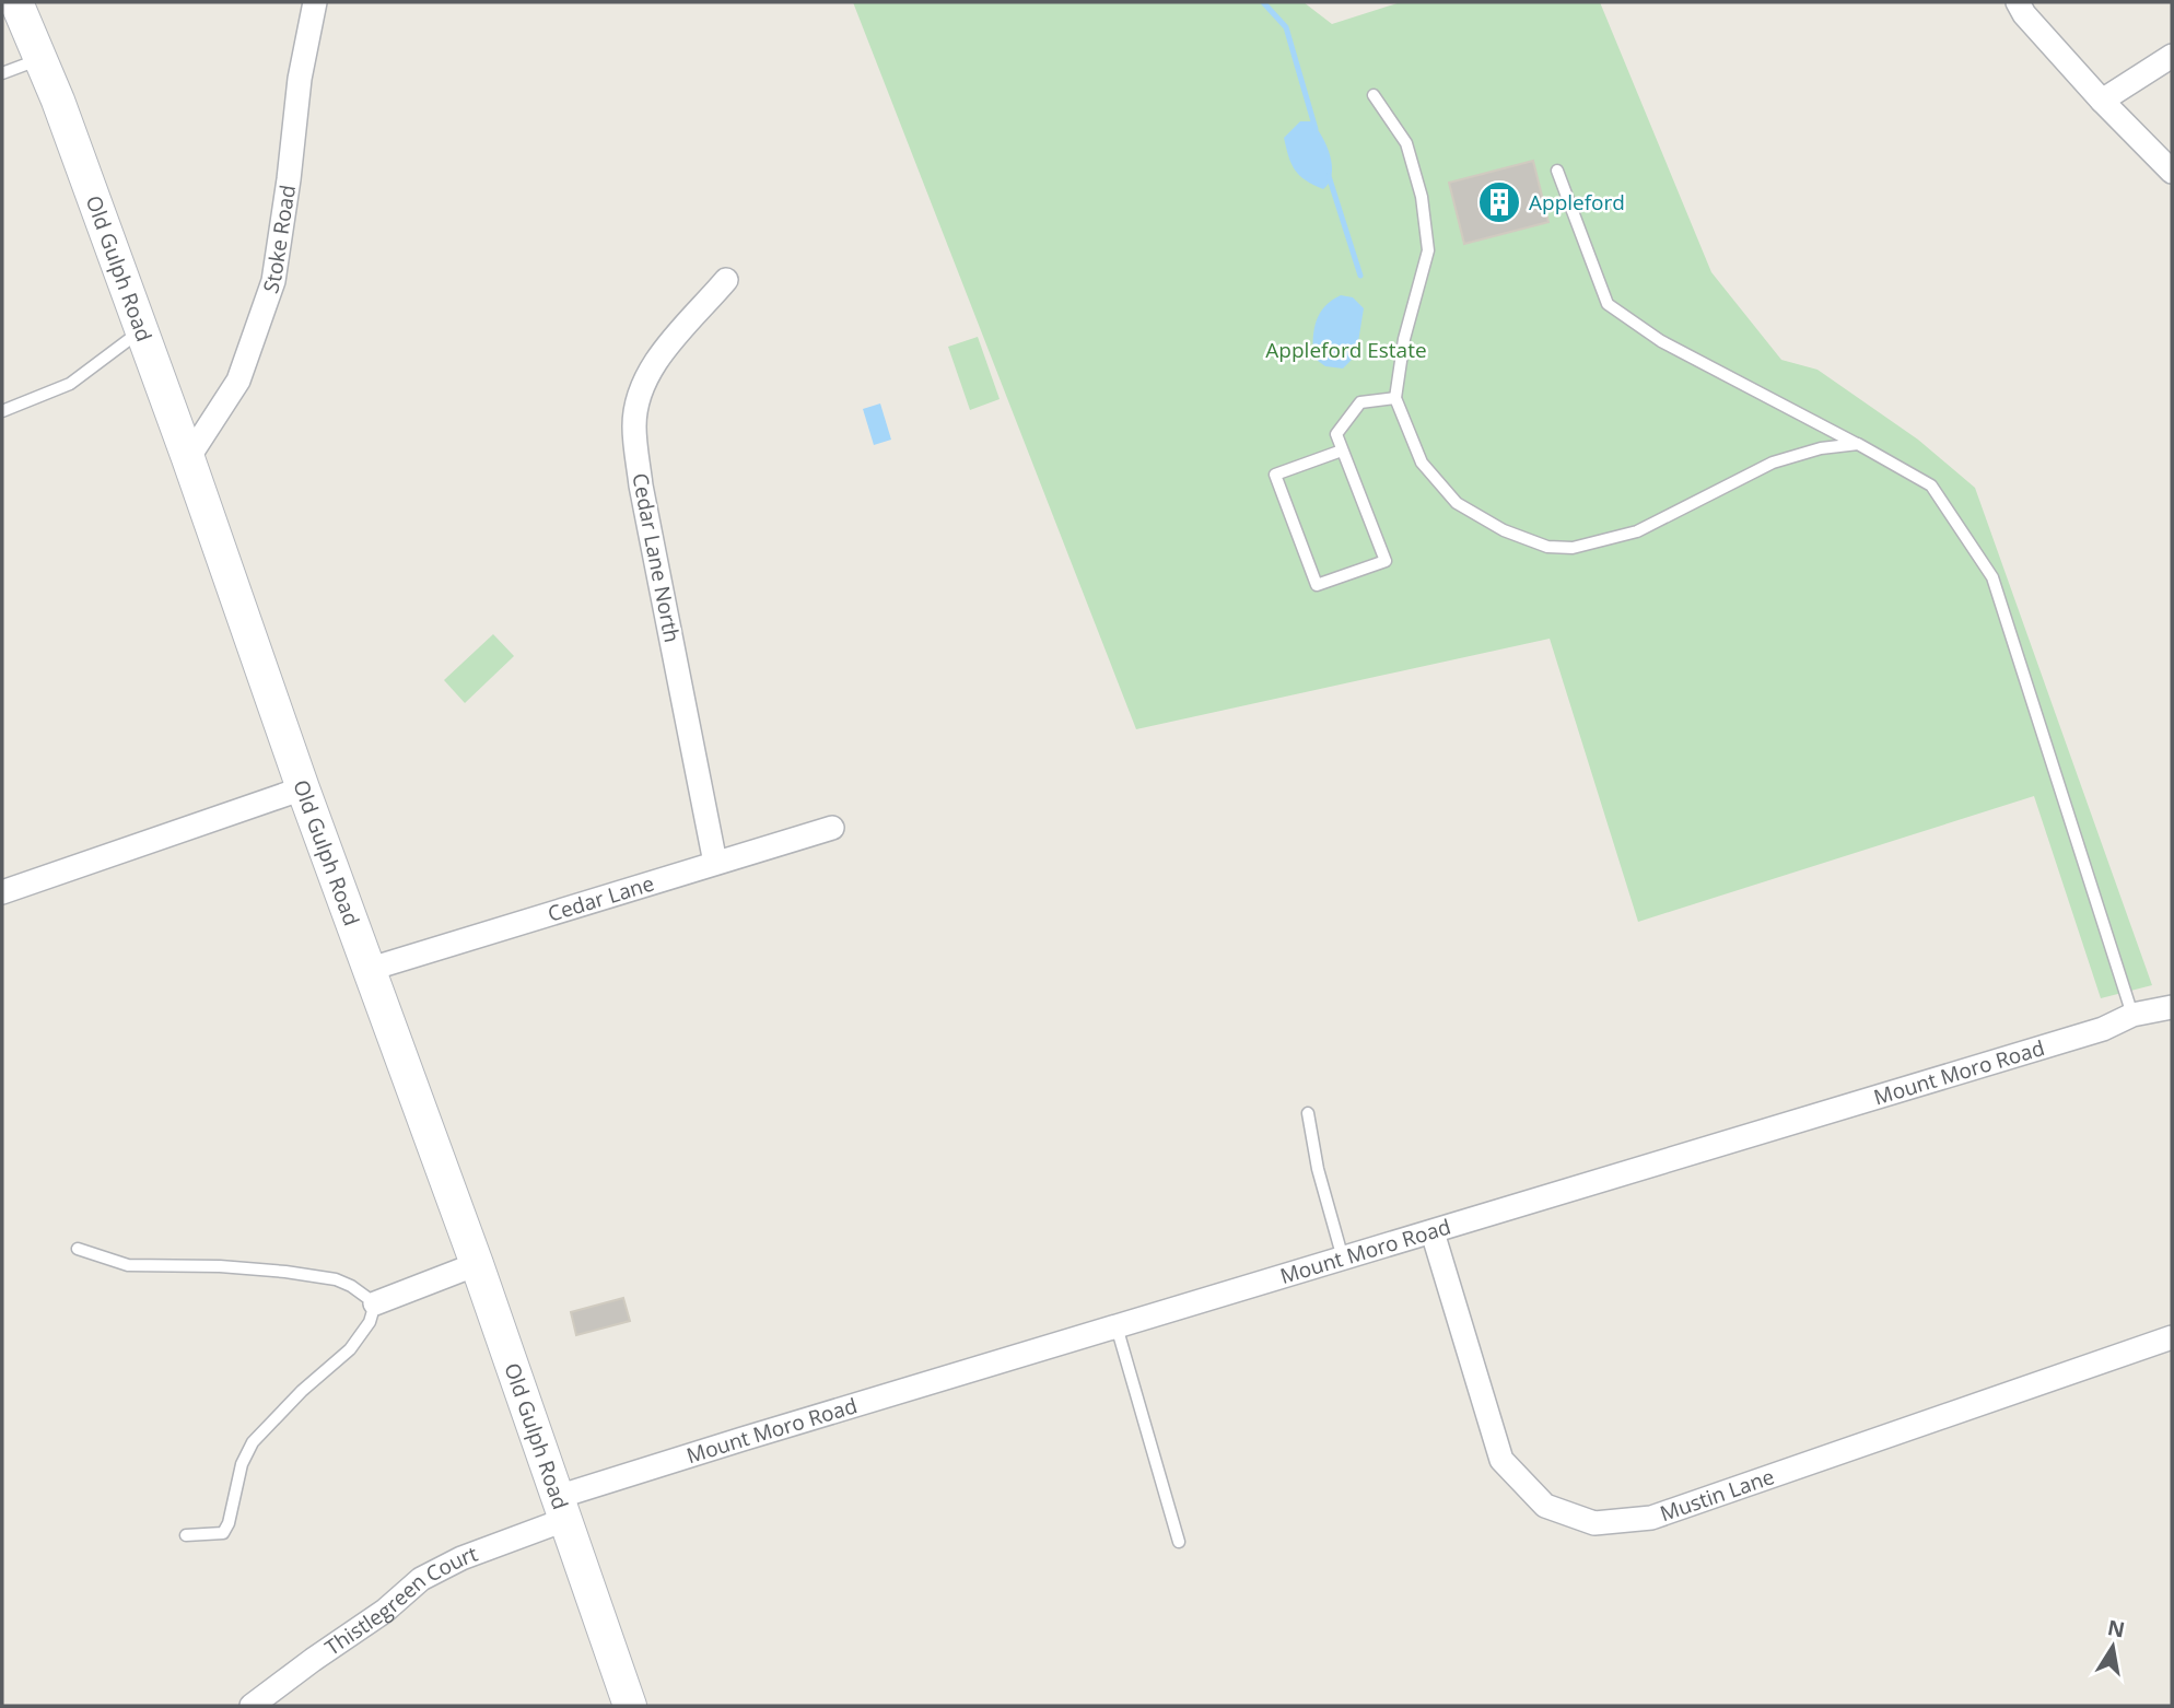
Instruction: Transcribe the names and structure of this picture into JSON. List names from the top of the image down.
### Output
{
  "streets": {
    "street": [
      "Stoke Road",
      "Old Gulph Road",
      "Cedar Lane North",
      "Cedar Lane",
      "Mount Moro Road",
      "Mustin Lane",
      "Thistlegreen Court"
    ]
  },
  "crossings": [
    ["Stoke Road", "Old Gulph Road"],
    ["Old Gulph Road", "Cedar Lane"],
    ["Old Gulph Road", "Mount Moro Road"],
    ["Old Gulph Road", "Thistlegreen Court"],
    ["Cedar Lane North", "Cedar Lane"],
    ["Mount Moro Road", "Mustin Lane"],
    ["Mount Moro Road", "Thistlegreen Court"]
  ],
  "parks": ["Appleford Estate"],
  "places": {
    "building": ["Appleford"]
  },
  "north": "top"
}
